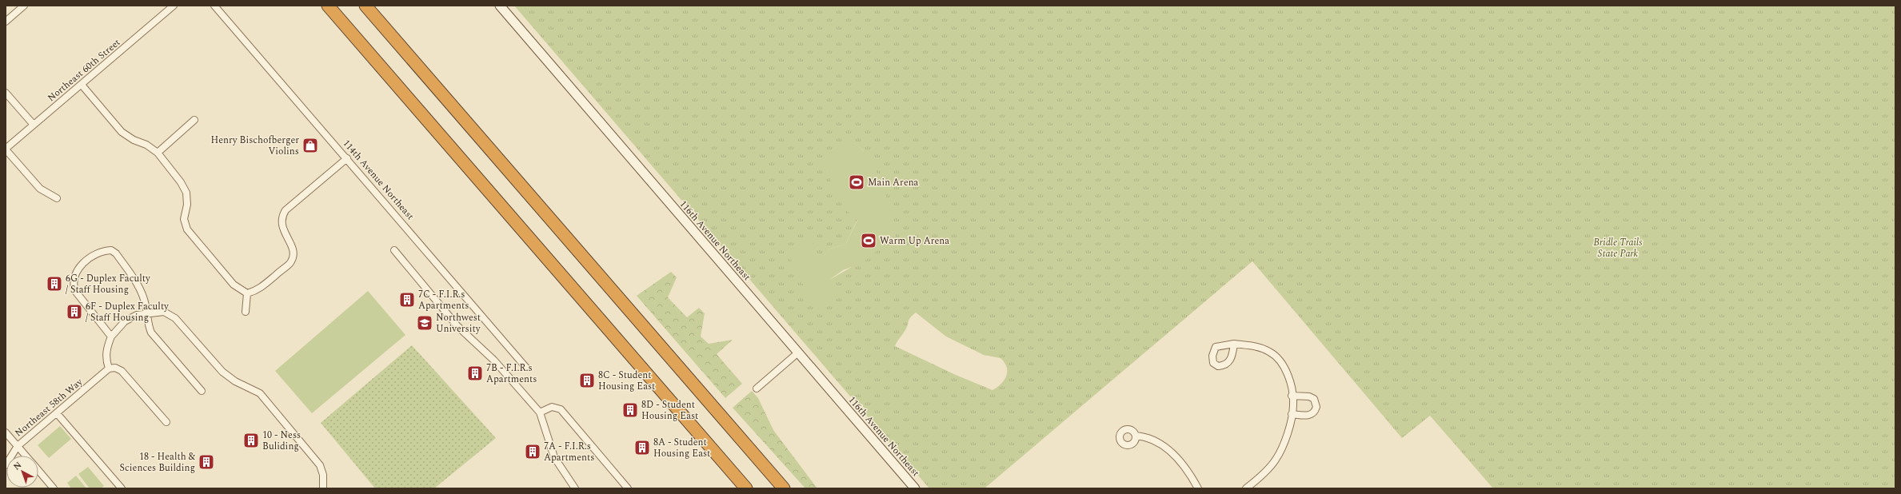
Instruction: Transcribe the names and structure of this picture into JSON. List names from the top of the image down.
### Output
{
  "streets": {
    "street": [
      "Northeast 60th Street",
      "114th Avenue Northeast",
      "116th Avenue Northeast",
      "Northeast 58th Way"
    ]
  },
  "parks": ["Bridle Trails State Park"],
  "places": {
    "shop": ["Henry Bischofberger Violins"],
    "sports": ["Main Arena", "Warm Up Arena"],
    "building": [
      "6G - Duplex Faculty / Staff Housing",
      "7C - F.I.R.s Apartments",
      "6F - Duplex Faculty / Staff Housing",
      "7B - F.I.R.s Apartments",
      "8C - Student Housing East",
      "8D - Student Housing East",
      "10 - Ness Buliding",
      "8A - Student Housing East",
      "7A - F.I.R.s Apartments",
      "18 - Health & Sciences Building"
    ],
    "school or university": ["Northwest University"]
  },
  "north": "top left"
}
